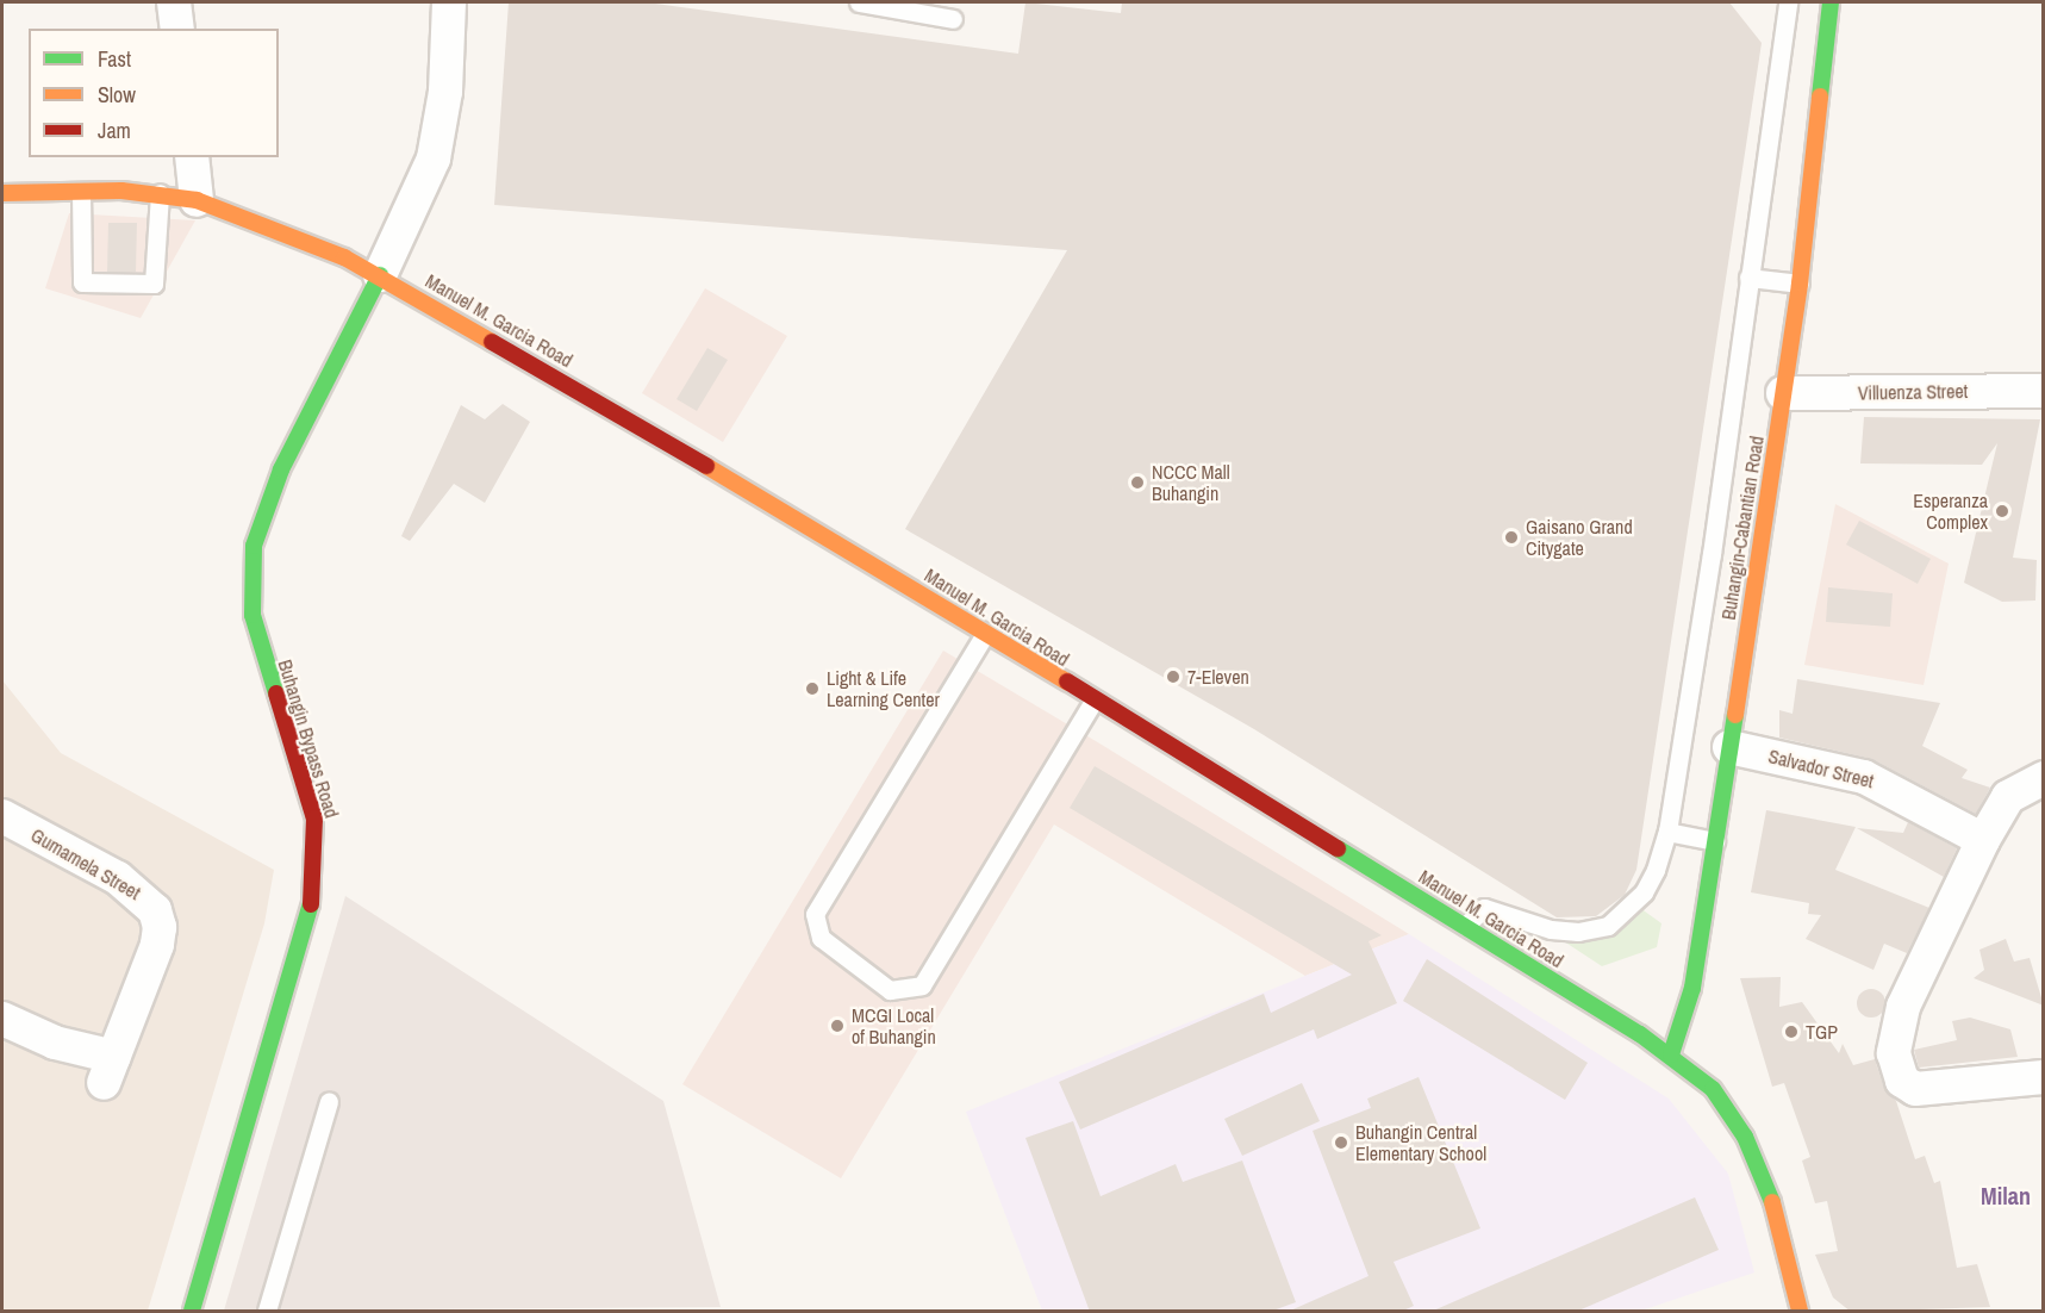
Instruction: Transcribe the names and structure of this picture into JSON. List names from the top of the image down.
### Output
{
  "streets": {
    "main road": ["Manuel M. Garcia Road", "Buhangin-Cabantian Road", "Buhangin Bypass Road"],
    "street": ["Villuenza Street", "Salvador Street", "Gumamela Street"]
  },
  "crossings": [
    ["Manuel M. Garcia Road", "Buhangin-Cabantian Road"],
    ["Manuel M. Garcia Road", "Buhangin Bypass Road"],
    ["Villuenza Street", "Buhangin-Cabantian Road"],
    ["Buhangin-Cabantian Road", "Salvador Street"]
  ],
  "districts": ["Milan"],
  "places": [
    "NCCC Mall Buhangin",
    "Esperanza Complex",
    "Gaisano Grand Citygate",
    "7-Eleven",
    "Light & Life Learning Center",
    "MCGI Local of Buhangin",
    "TGP",
    "Buhangin Central Elementary School"
  ],
  "legend": ["Fast", "Slow", "Jam"]
}
